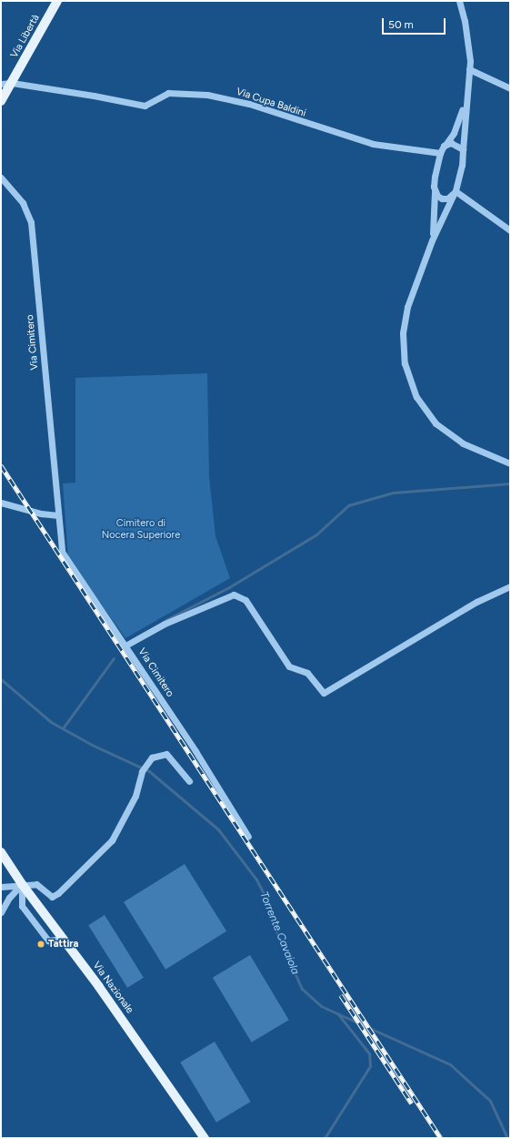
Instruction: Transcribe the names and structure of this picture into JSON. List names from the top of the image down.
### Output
{
  "streets": {
    "main road": ["Via Libertà", "Via Nazionale"],
    "street": ["Via Cupa Baldini", "Via Cimitero"]
  },
  "crossings": [
    ["Via Libertà", "Via Cupa Baldini"]
  ],
  "water": ["Torrente Cavaiola"],
  "parks": ["Cimitero di Nocera Superiore"],
  "places": ["Tattira"],
  "scale_bar": "50 m"
}
